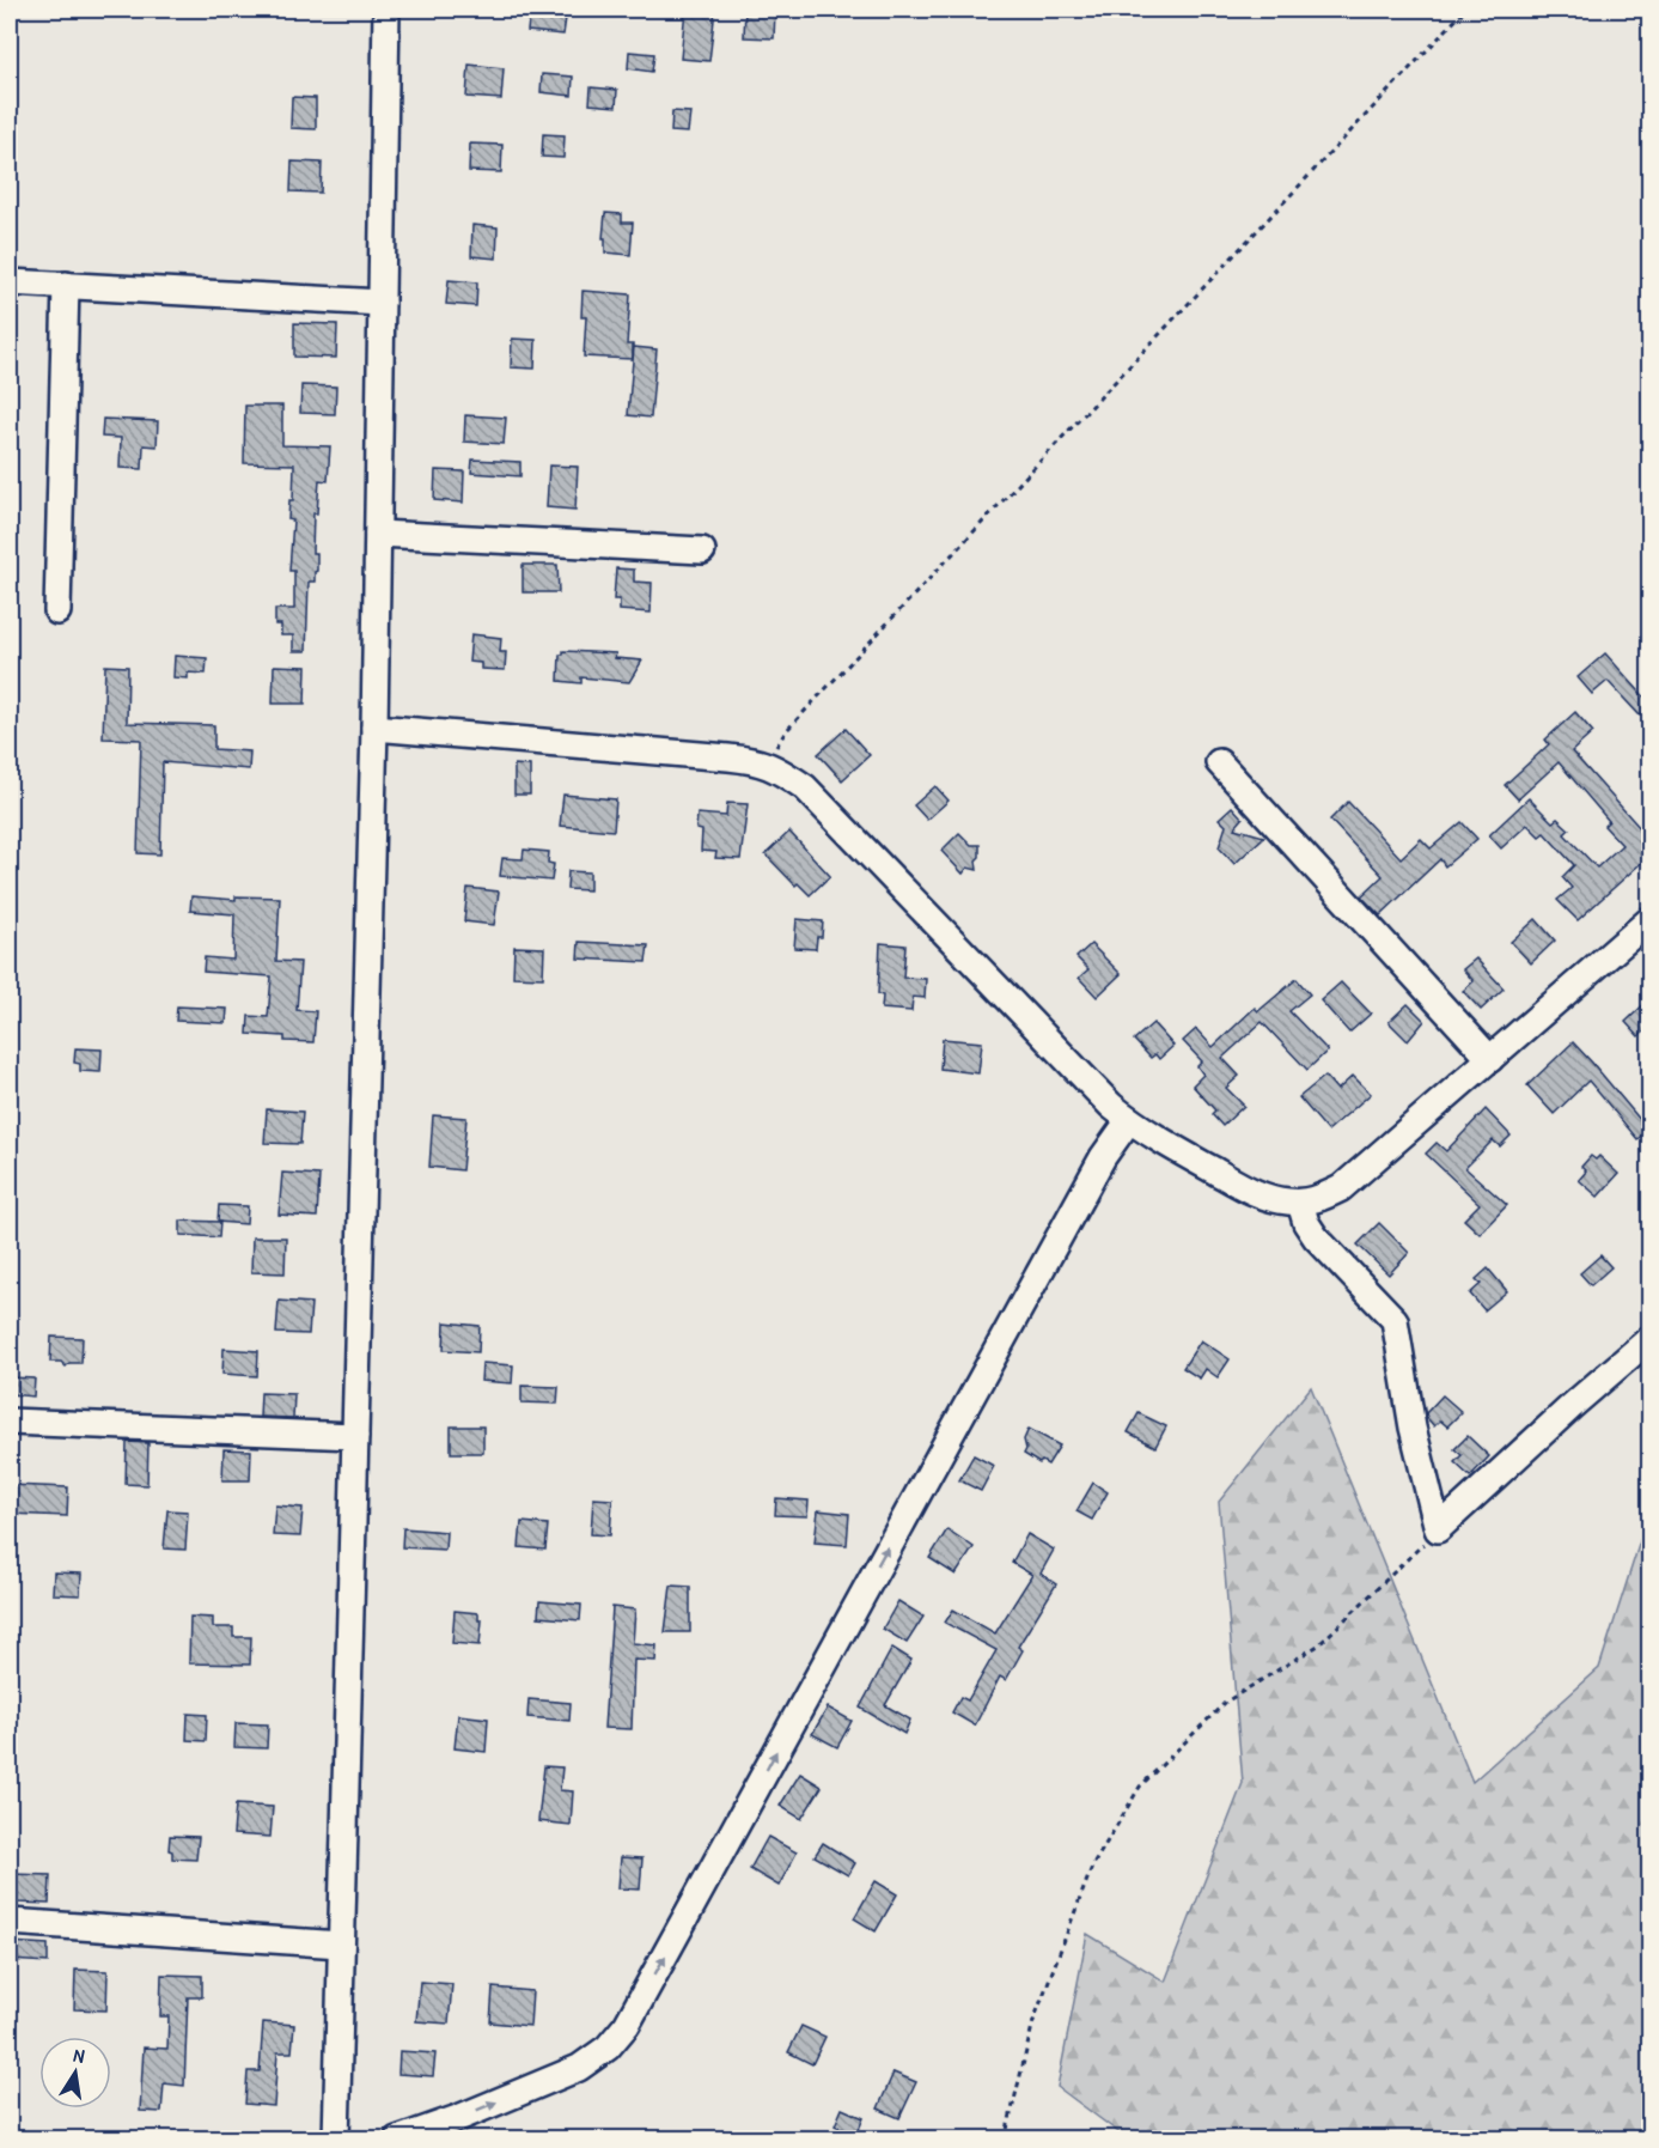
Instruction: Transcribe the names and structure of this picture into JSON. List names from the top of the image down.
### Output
{
  "north": "top"
}
